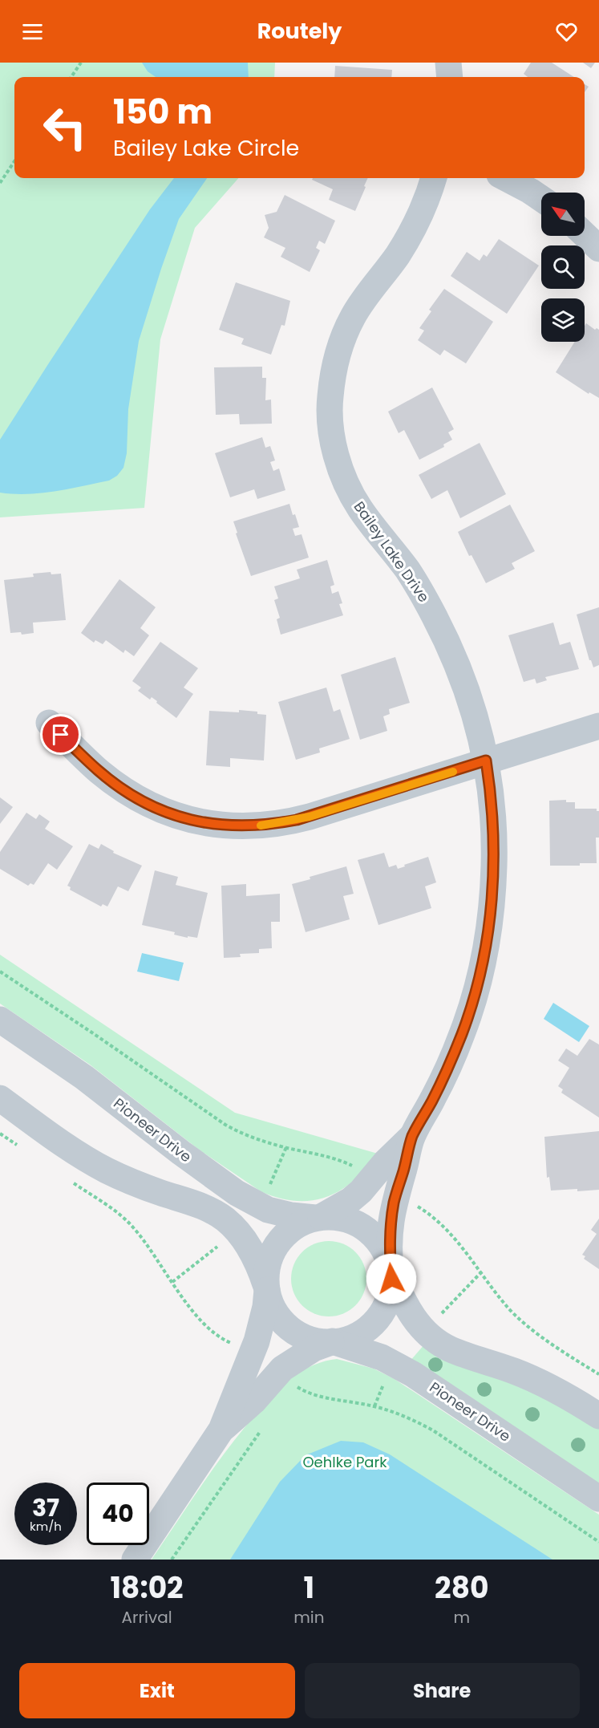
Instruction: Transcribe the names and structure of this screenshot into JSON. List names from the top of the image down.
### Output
{
  "streets": {
    "street": ["Bailey Lake Drive", "Pioneer Drive"]
  },
  "crossings": [
    ["Bailey Lake Drive", "Pioneer Drive"]
  ],
  "parks": ["Oehlke Park"],
  "north": "top left",
  "page": {
    "header": "Routely",
    "turn": ["150 m", "Bailey Lake Circle"],
    "speed": "37 km/h",
    "limit": "40",
    "eta": [
      "18:02",
      "Arrival",
      "1",
      "min",
      "280",
      "m"
    ],
    "buttons": ["Exit", "Share"]
  }
}
